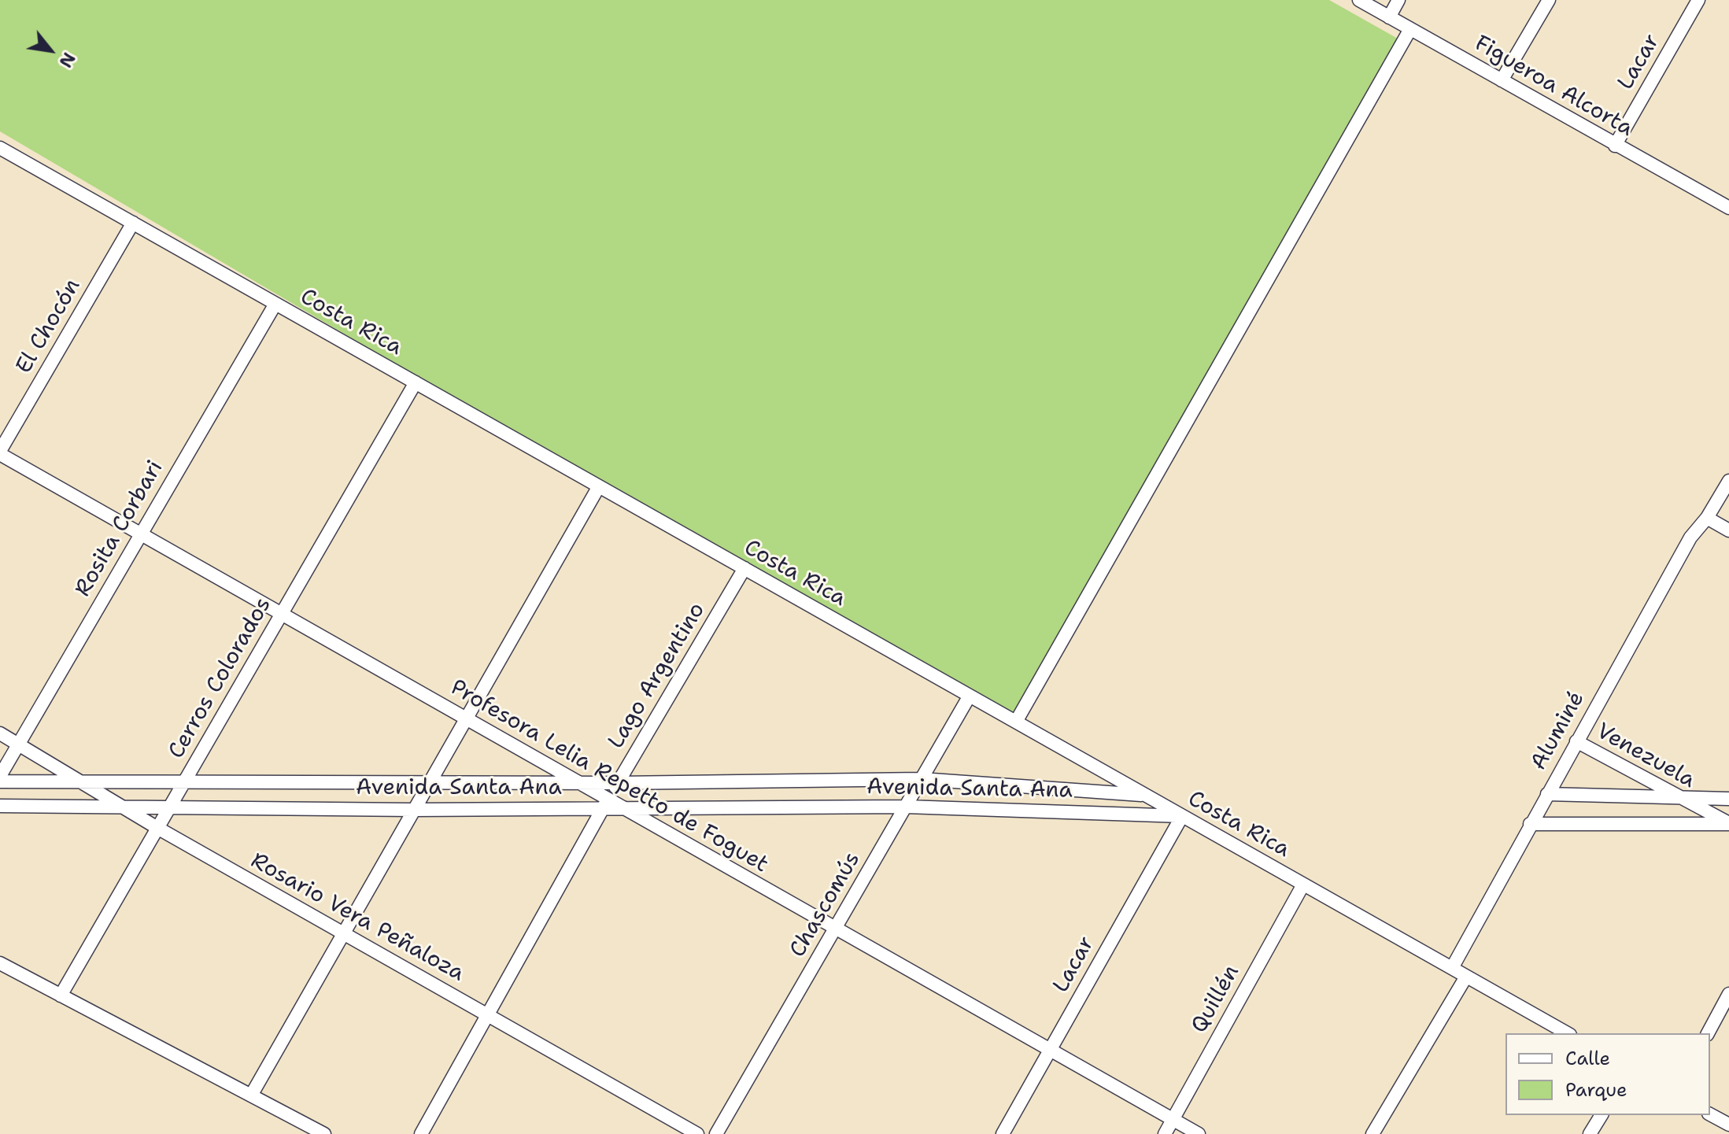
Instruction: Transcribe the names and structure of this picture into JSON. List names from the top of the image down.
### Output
{
  "streets": {
    "street": [
      "Lacar",
      "Figueroa Alcorta",
      "Costa Rica",
      "El Chocón",
      "Rosita Corbari",
      "Lago Argentino",
      "Cerros Colorados",
      "Aluminé",
      "Venezuela",
      "Profesora Lelia Repetto de Foguet",
      "Avenida Santa Ana",
      "Chascomús",
      "Rosario Vera Peñaloza",
      "Quillén"
    ]
  },
  "crossings": [
    ["Lacar", "Figueroa Alcorta"],
    ["Lacar", "Costa Rica"],
    ["Lacar", "Profesora Lelia Repetto de Foguet"],
    ["Lacar", "Avenida Santa Ana"],
    ["Costa Rica", "El Chocón"],
    ["Costa Rica", "Rosita Corbari"],
    ["Costa Rica", "Lago Argentino"],
    ["Costa Rica", "Cerros Colorados"],
    ["Costa Rica", "Aluminé"],
    ["Costa Rica", "Avenida Santa Ana"],
    ["Costa Rica", "Chascomús"],
    ["Costa Rica", "Quillén"],
    ["El Chocón", "Profesora Lelia Repetto de Foguet"],
    ["Rosita Corbari", "Profesora Lelia Repetto de Foguet"],
    ["Rosita Corbari", "Rosario Vera Peñaloza"],
    ["Lago Argentino", "Profesora Lelia Repetto de Foguet"],
    ["Lago Argentino", "Avenida Santa Ana"],
    ["Lago Argentino", "Rosario Vera Peñaloza"],
    ["Cerros Colorados", "Profesora Lelia Repetto de Foguet"],
    ["Cerros Colorados", "Avenida Santa Ana"],
    ["Cerros Colorados", "Rosario Vera Peñaloza"],
    ["Aluminé", "Venezuela"],
    ["Profesora Lelia Repetto de Foguet", "Avenida Santa Ana"],
    ["Profesora Lelia Repetto de Foguet", "Chascomús"],
    ["Profesora Lelia Repetto de Foguet", "Quillén"],
    ["Avenida Santa Ana", "Chascomús"],
    ["Avenida Santa Ana", "Rosario Vera Peñaloza"]
  ],
  "legend": ["Calle", "Parque"],
  "north": "bottom right"
}
